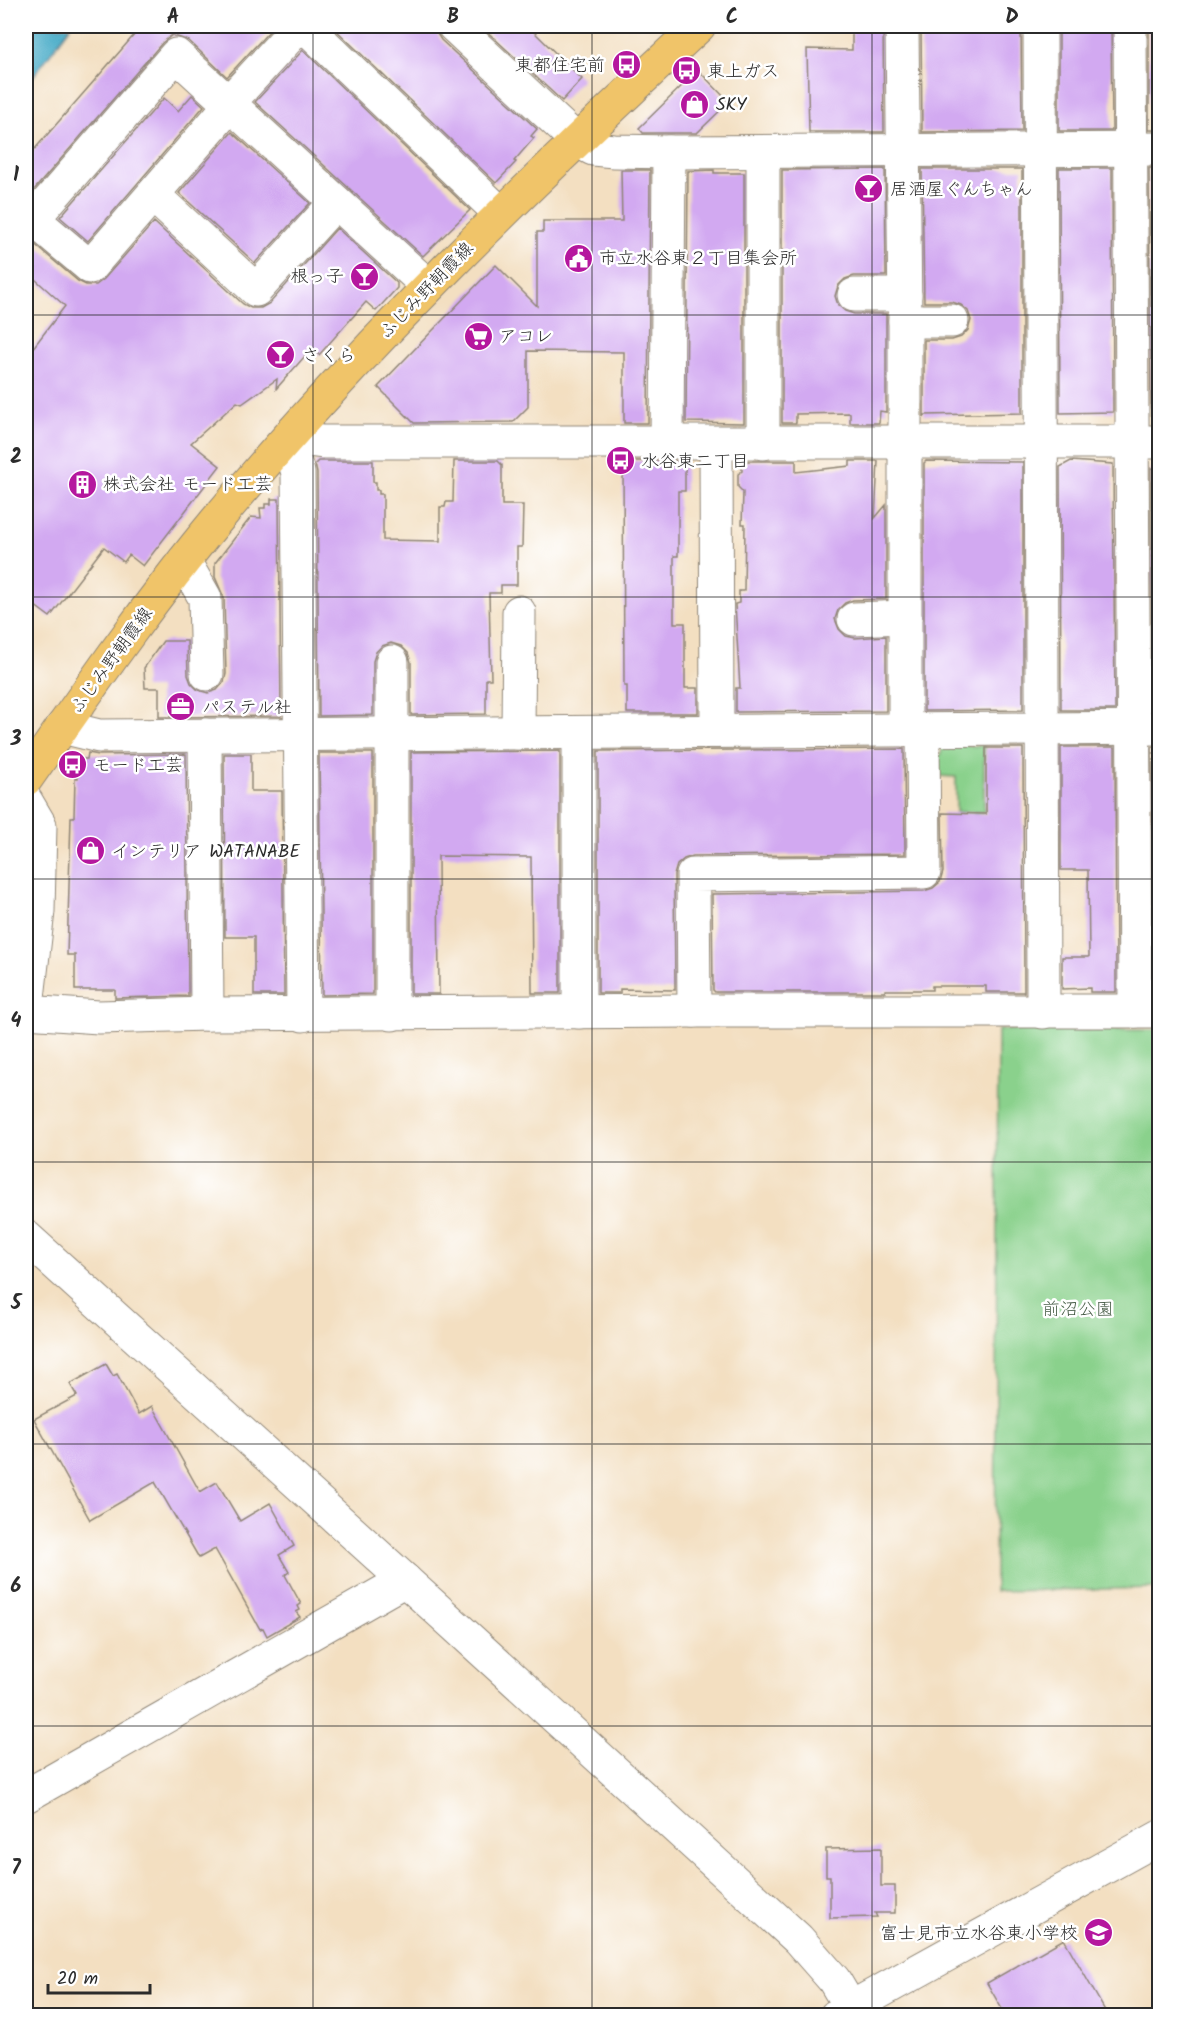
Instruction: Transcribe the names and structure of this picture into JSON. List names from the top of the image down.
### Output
{
  "streets": {
    "main road": ["ふじみ野朝霞線"]
  },
  "parks": ["前沼公園"],
  "places": {
    "bus stop": [
      "東都住宅前",
      "東上ガス",
      "水谷東二丁目",
      "モード工芸"
    ],
    "shop": ["SKY", "インテリア WATANABE"],
    "bar": ["居酒屋ぐんちゃん", "根っ子", "さくら"],
    "public building": ["市立水谷東２丁目集会所"],
    "supermarket": ["アコレ"],
    "building": ["株式会社 モード工芸"],
    "office": ["パステル社"],
    "school or university": ["富士見市立水谷東小学校"]
  },
  "scale_bar": "20 m",
  "grid": {
    "columns": [
      "A",
      "B",
      "C",
      "D"
    ],
    "rows": [
      "1",
      "2",
      "3",
      "4",
      "5",
      "6",
      "7"
    ]
  }
}
